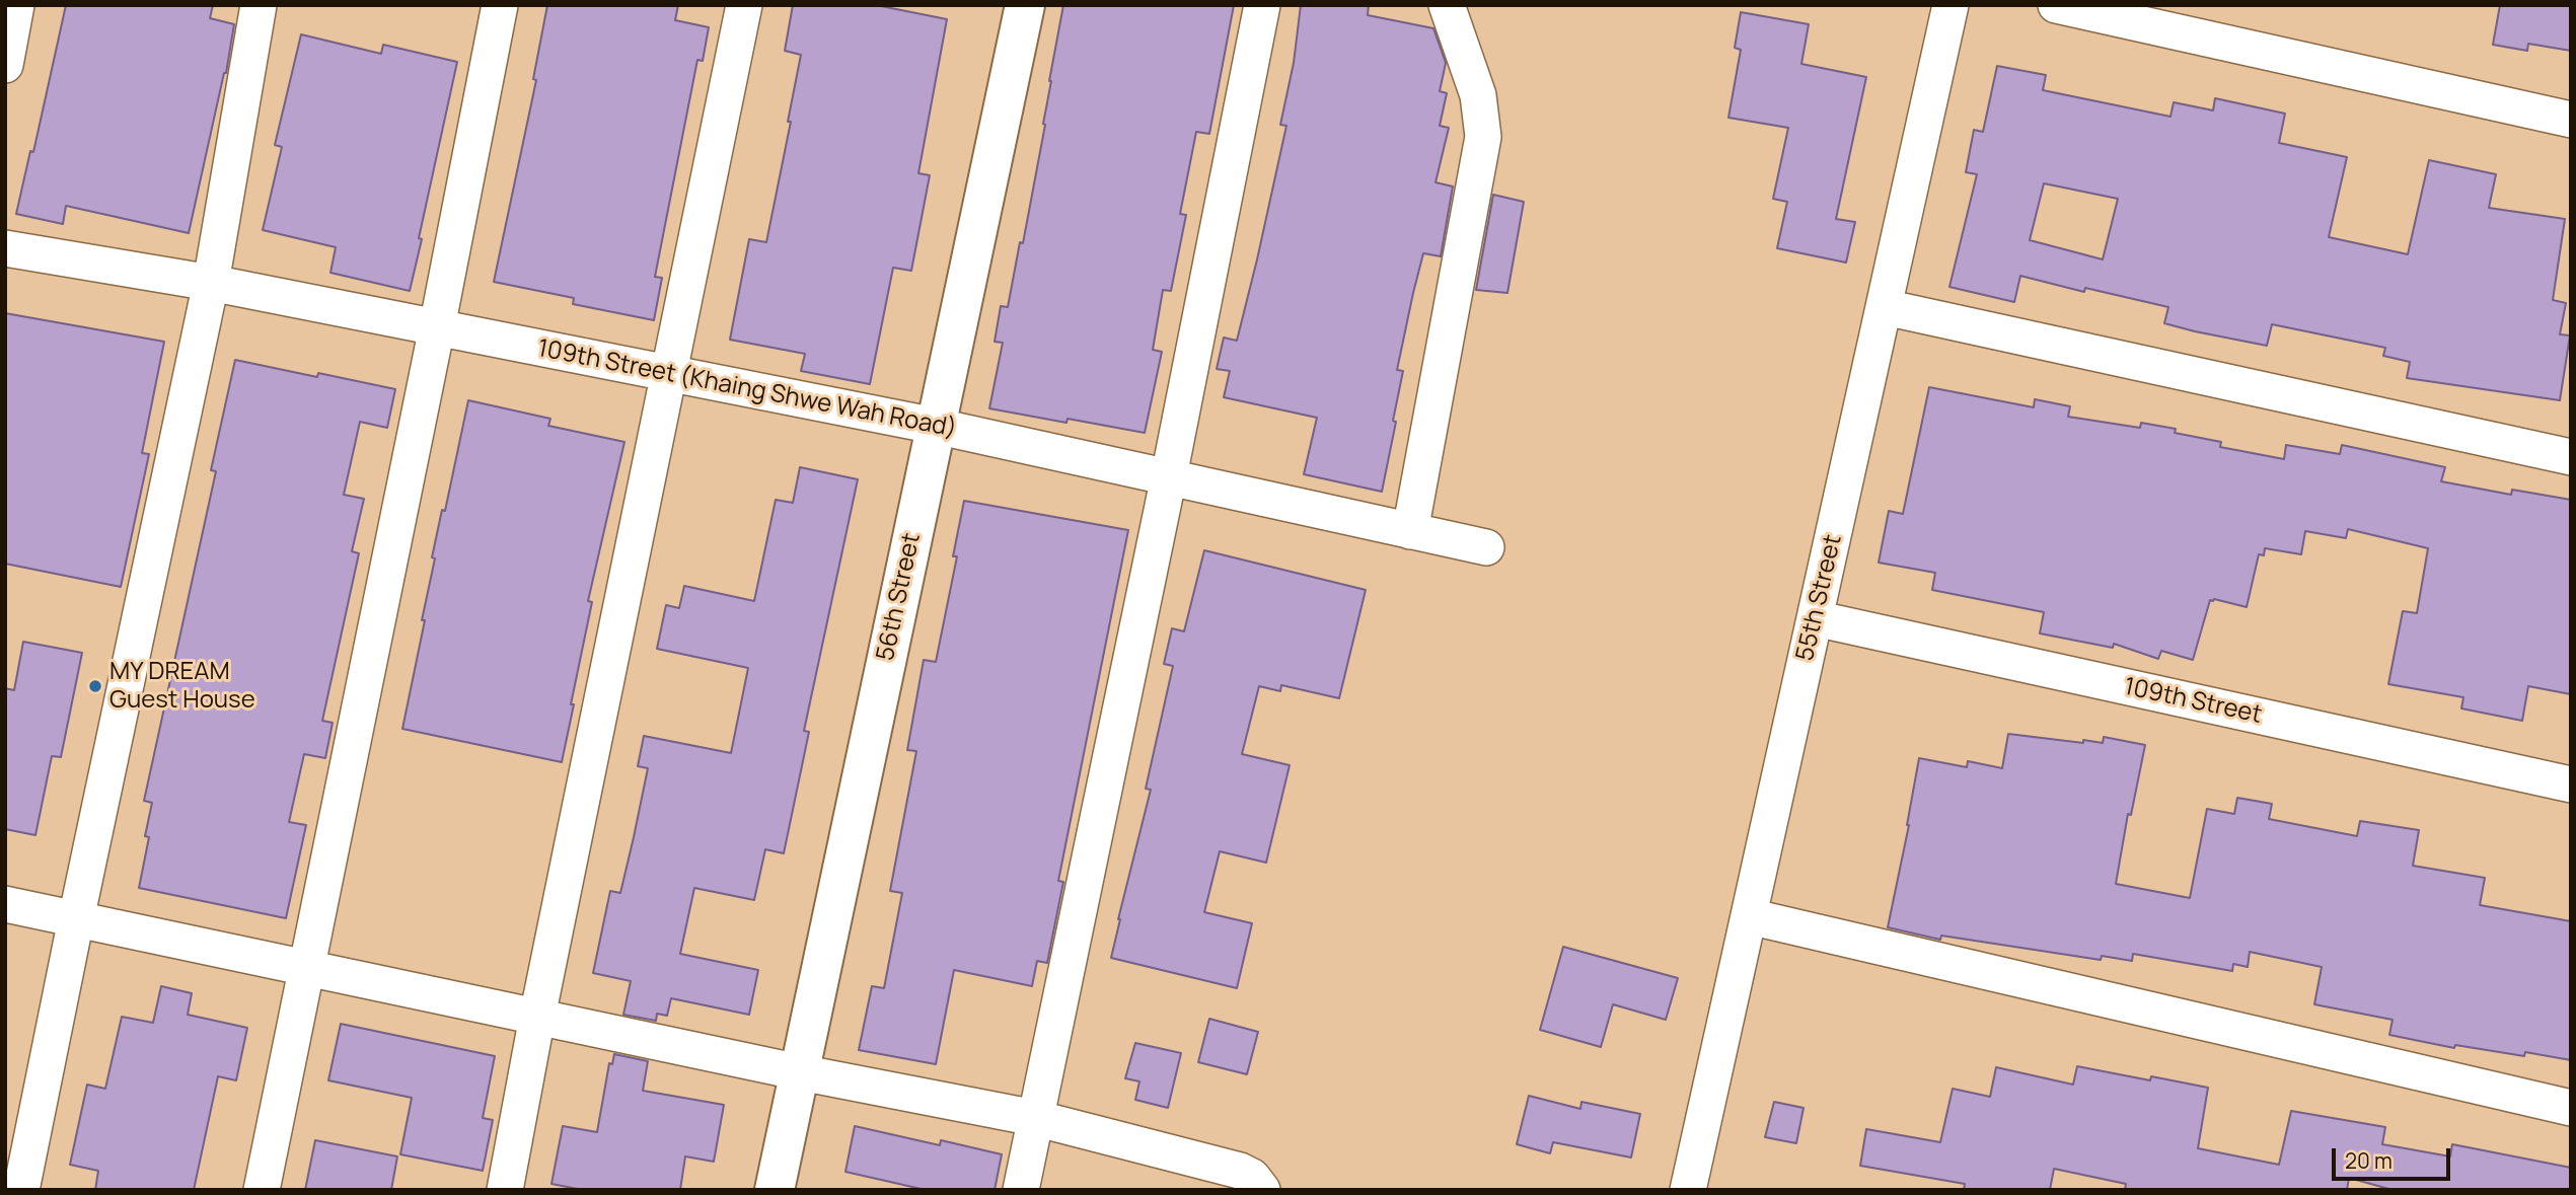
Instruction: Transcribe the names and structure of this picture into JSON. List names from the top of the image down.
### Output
{
  "streets": {
    "street": [
      "109th Street (Khaing Shwe Wah Road)",
      "56th Street",
      "55th Street",
      "109th Street"
    ]
  },
  "crossings": [
    ["109th Street (Khaing Shwe Wah Road)", "56th Street"],
    ["55th Street", "109th Street"]
  ],
  "places": ["MY DREAM Guest House"],
  "scale_bar": "20 m"
}
